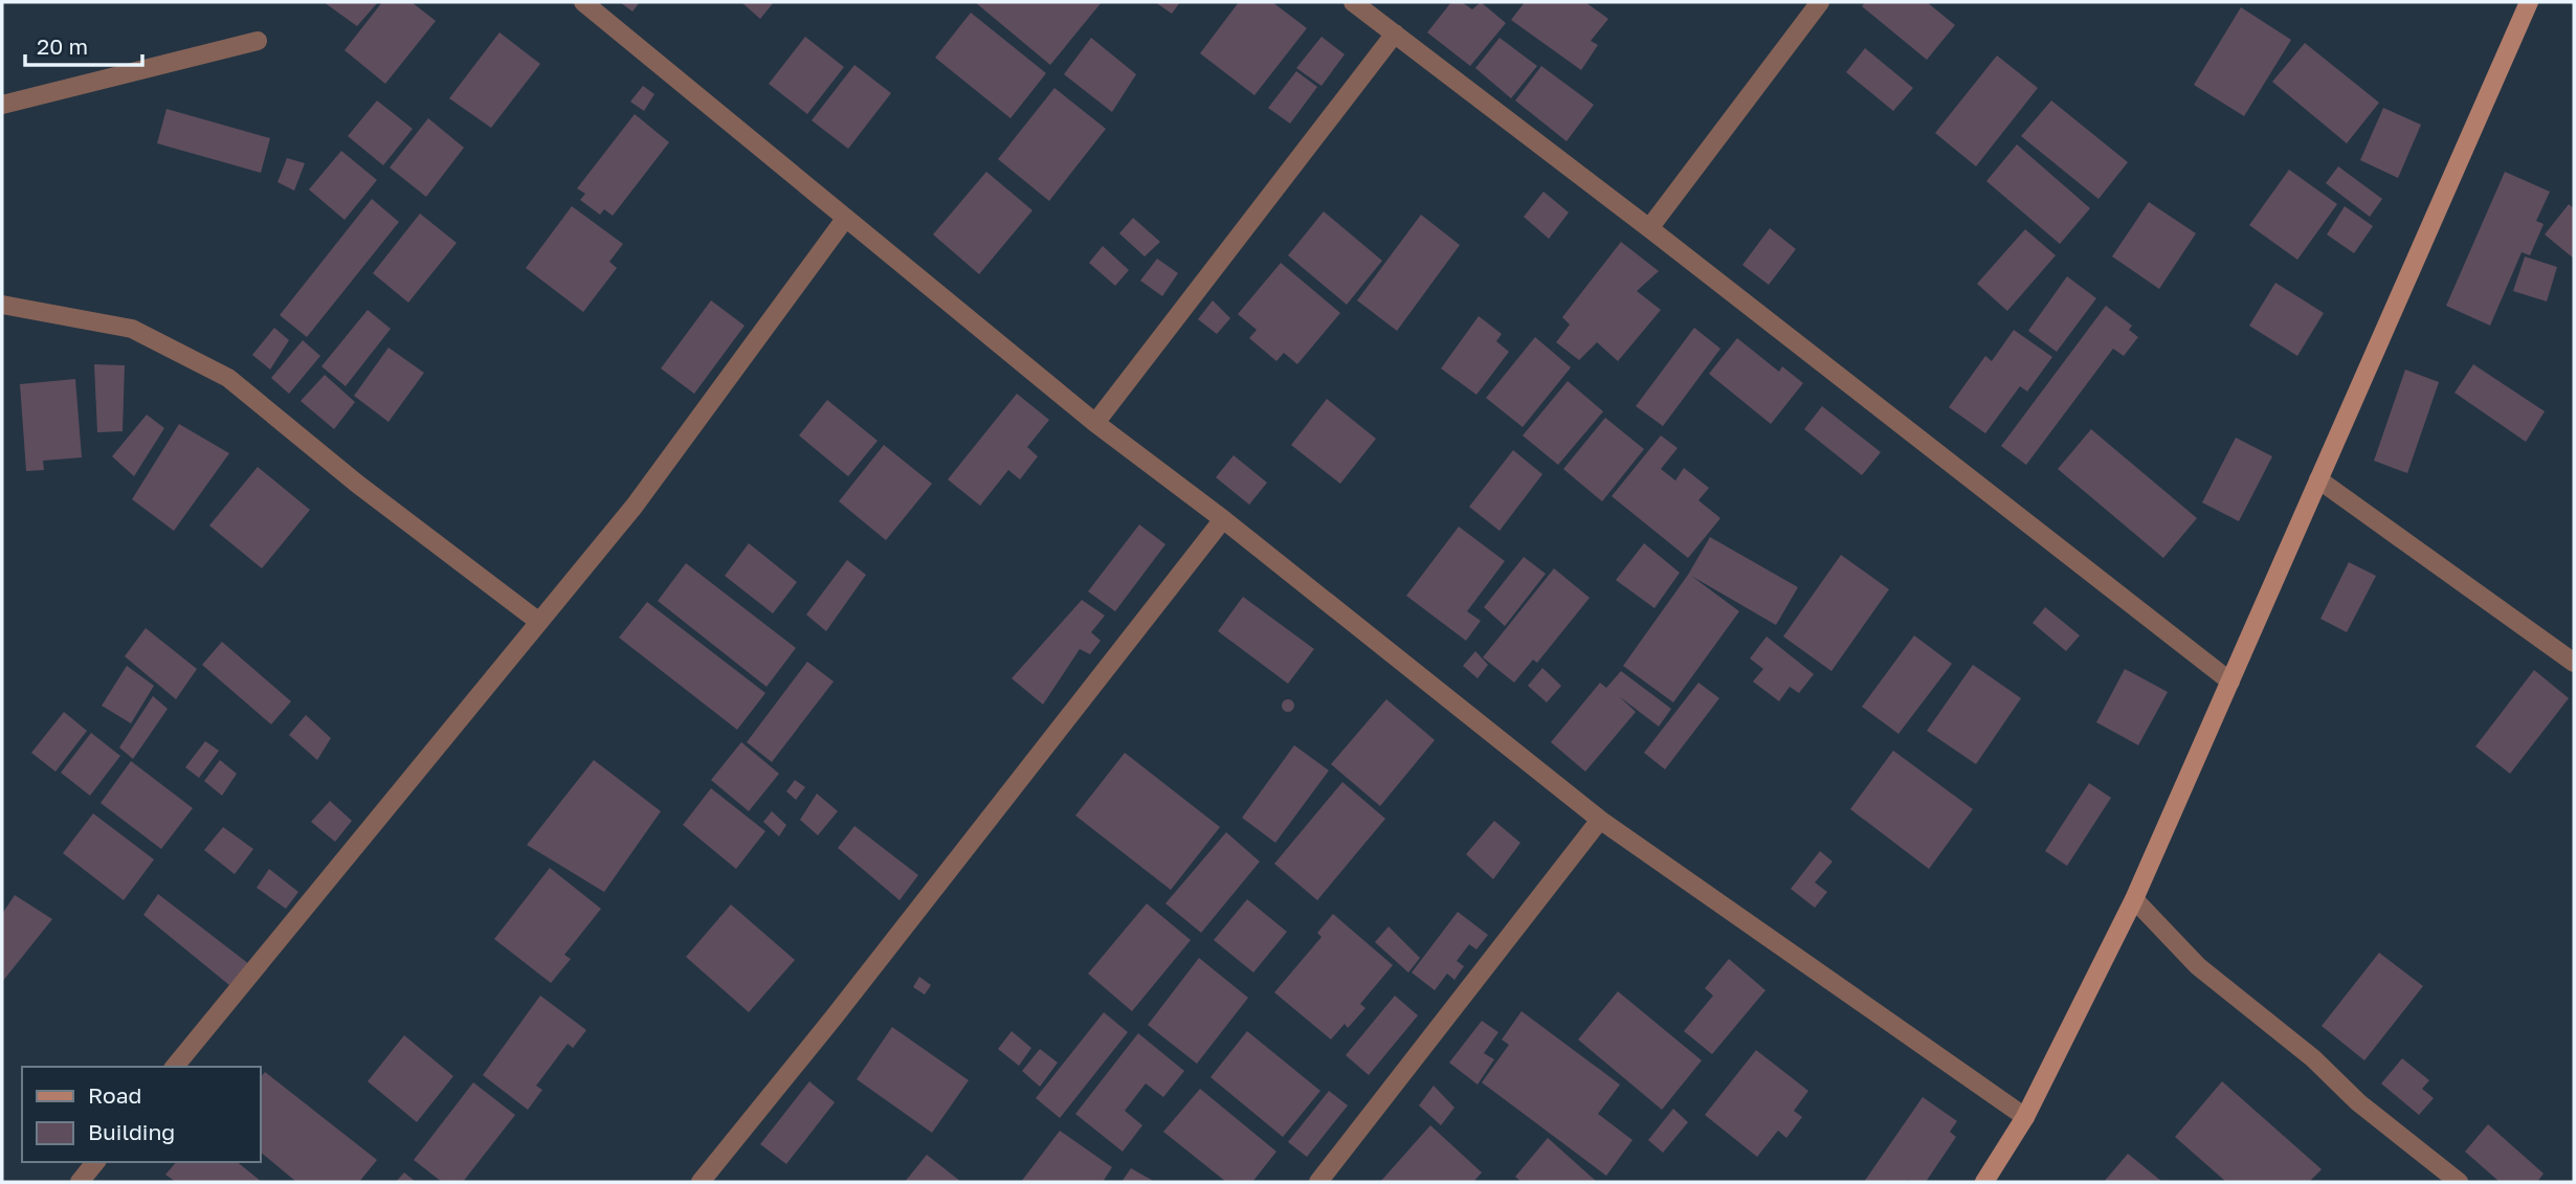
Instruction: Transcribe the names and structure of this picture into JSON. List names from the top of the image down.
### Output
{
  "legend": ["Road", "Building"],
  "scale_bar": "20 m"
}
